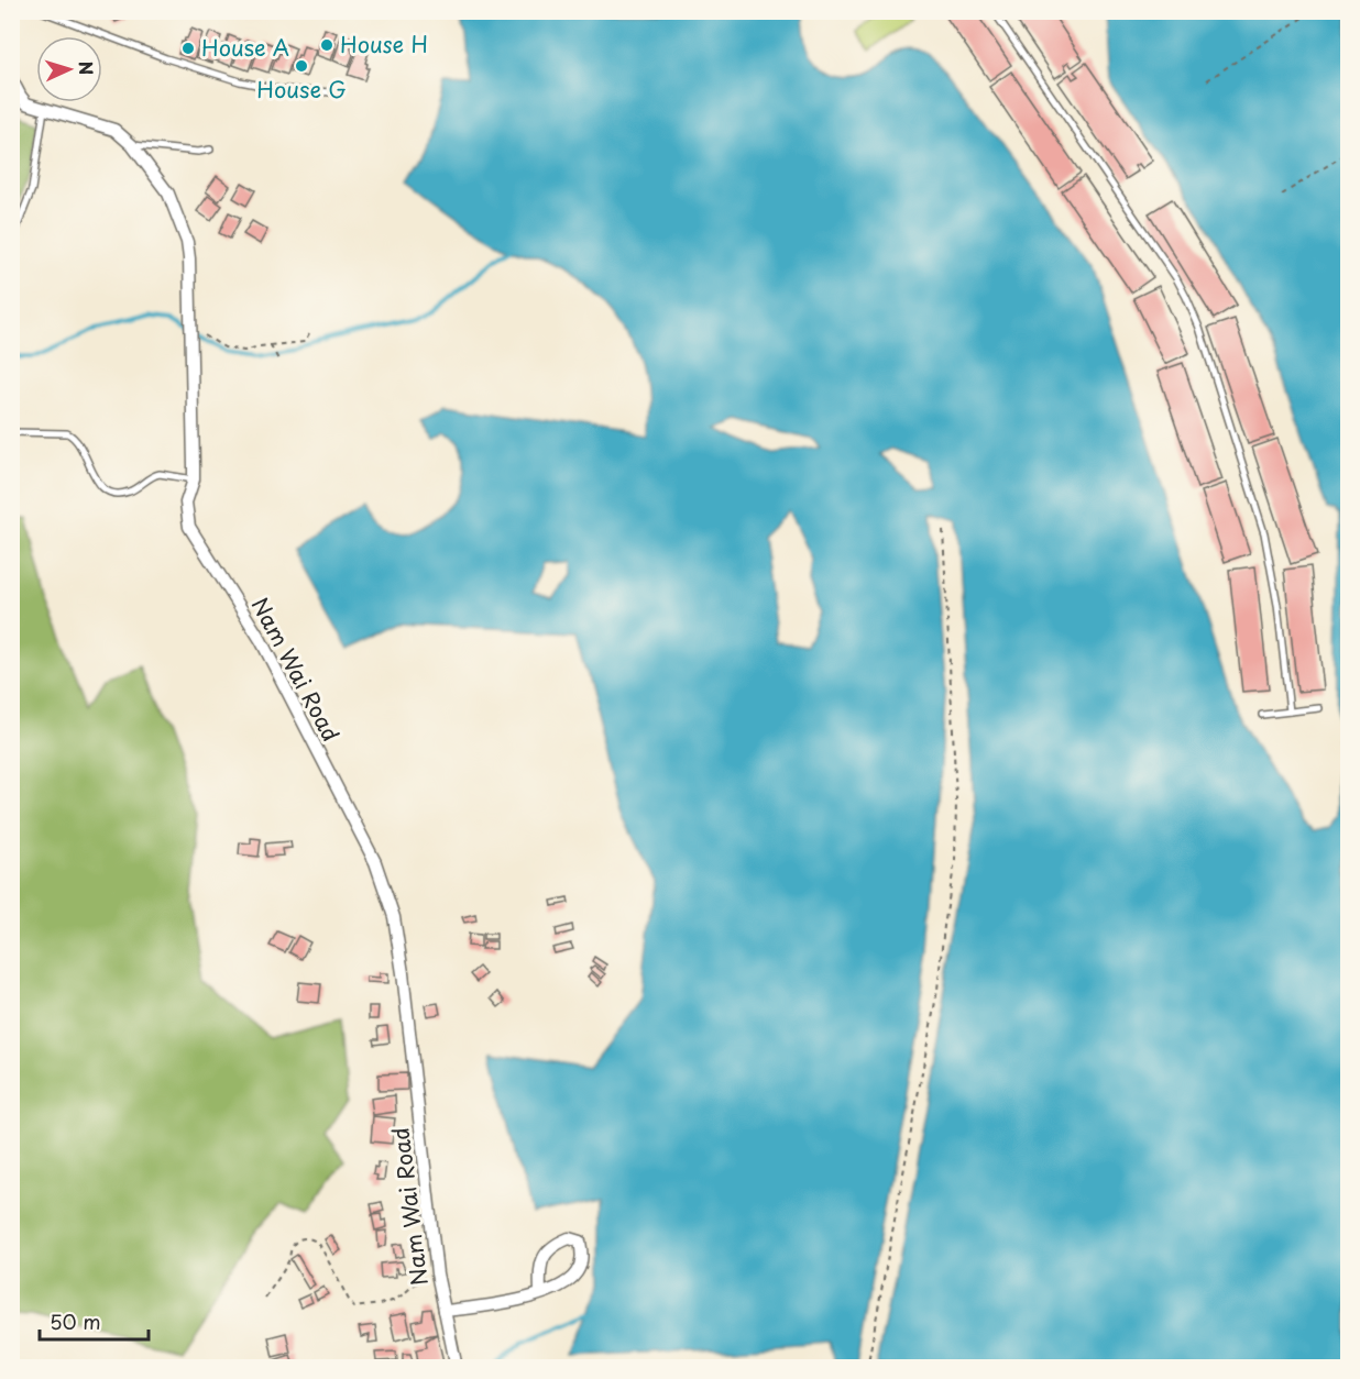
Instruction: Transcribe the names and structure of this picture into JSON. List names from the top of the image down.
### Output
{
  "streets": {
    "street": ["Nam Wai Road"]
  },
  "places": ["House H", "House A", "House G"],
  "scale_bar": "50 m",
  "north": "right"
}
